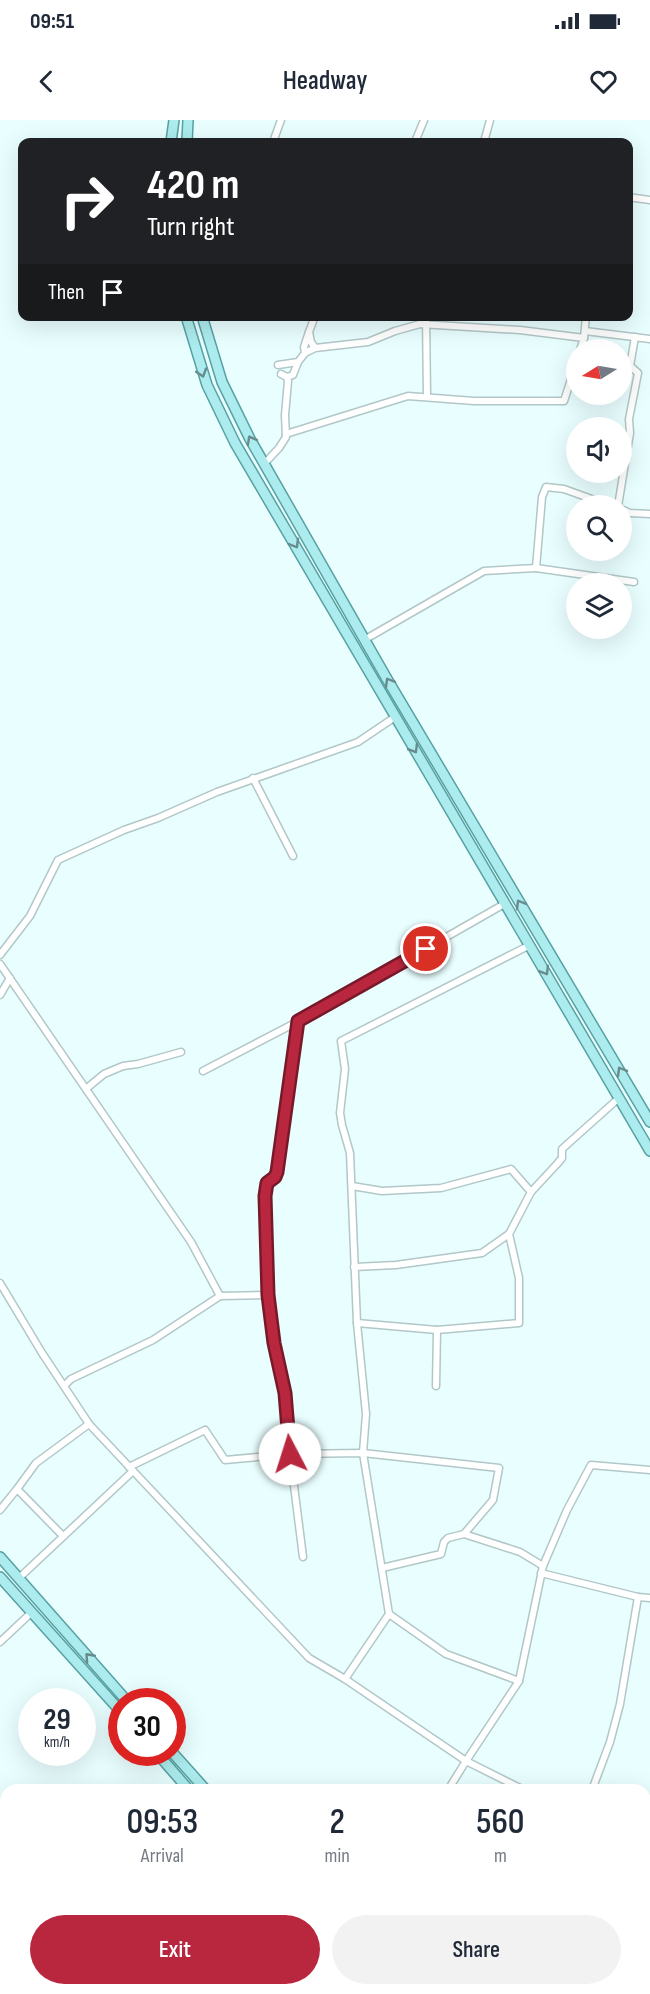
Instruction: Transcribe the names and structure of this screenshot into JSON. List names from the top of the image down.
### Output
{
  "north": "left",
  "page": {
    "status": "09:51",
    "header": "Headway",
    "turn": ["420 m", "Turn right"],
    "then": "Then",
    "speed": "29 km/h",
    "limit": "30",
    "eta": [
      "09:53",
      "Arrival",
      "2",
      "min",
      "560",
      "m"
    ],
    "buttons": ["Exit", "Share"]
  }
}
